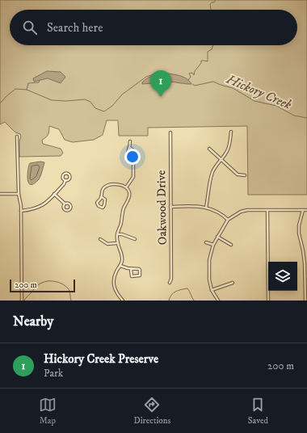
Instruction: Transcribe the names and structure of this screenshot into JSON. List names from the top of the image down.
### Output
{
  "streets": {
    "street": ["Oakwood Drive"]
  },
  "water": ["Hickory Creek"],
  "scale_bar": "200 m",
  "page": {
    "search": "Search here",
    "pins": "1",
    "scale": "200 m",
    "heading": "Nearby",
    "list": [
      {
        "mark": "1",
        "name": "Hickory Creek Preserve",
        "note": "Park",
        "value": "200 m"
      }
    ],
    "nav": ["Map", "Directions", "Saved"]
  }
}
